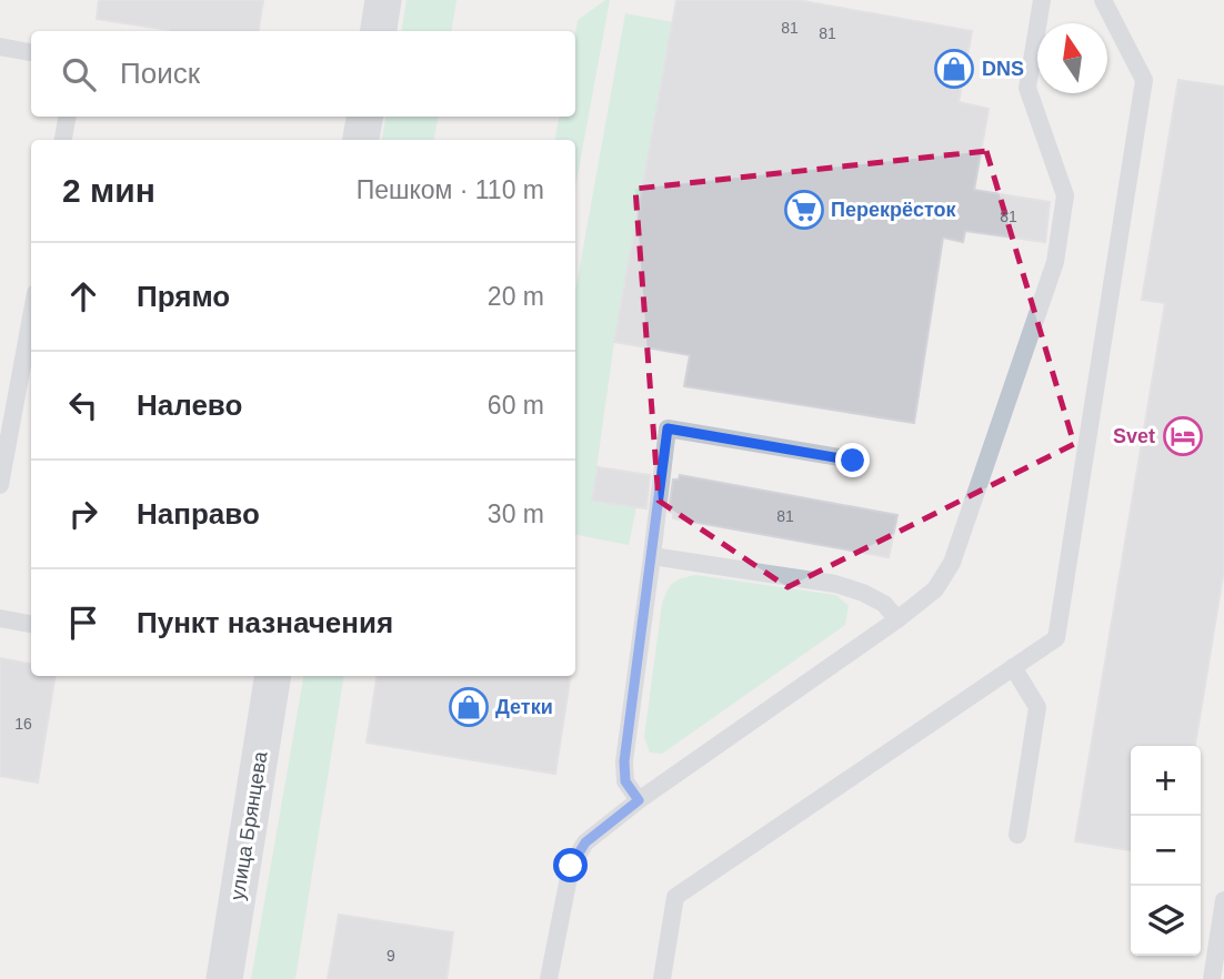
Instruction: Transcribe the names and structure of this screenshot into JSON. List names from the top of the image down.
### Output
{
  "streets": {
    "street": ["улица Брянцева"]
  },
  "places": {
    "shop": ["DNS", "Детки"],
    "supermarket": ["Перекрёсток"],
    "hotel": ["Svet"]
  },
  "house_numbers": [
    "81",
    "81",
    "81",
    "81",
    "16",
    "9"
  ],
  "north": "top",
  "page": {
    "search": "Поиск",
    "heading": ["2 мин", "Пешком · 110 m"],
    "list": [
      ["Прямо", "20 m"],
      ["Налево", "60 m"],
      ["Направо", "30 m"],
      "Пункт назначения"
    ],
    "map_buttons": ["+", "−"]
  }
}
